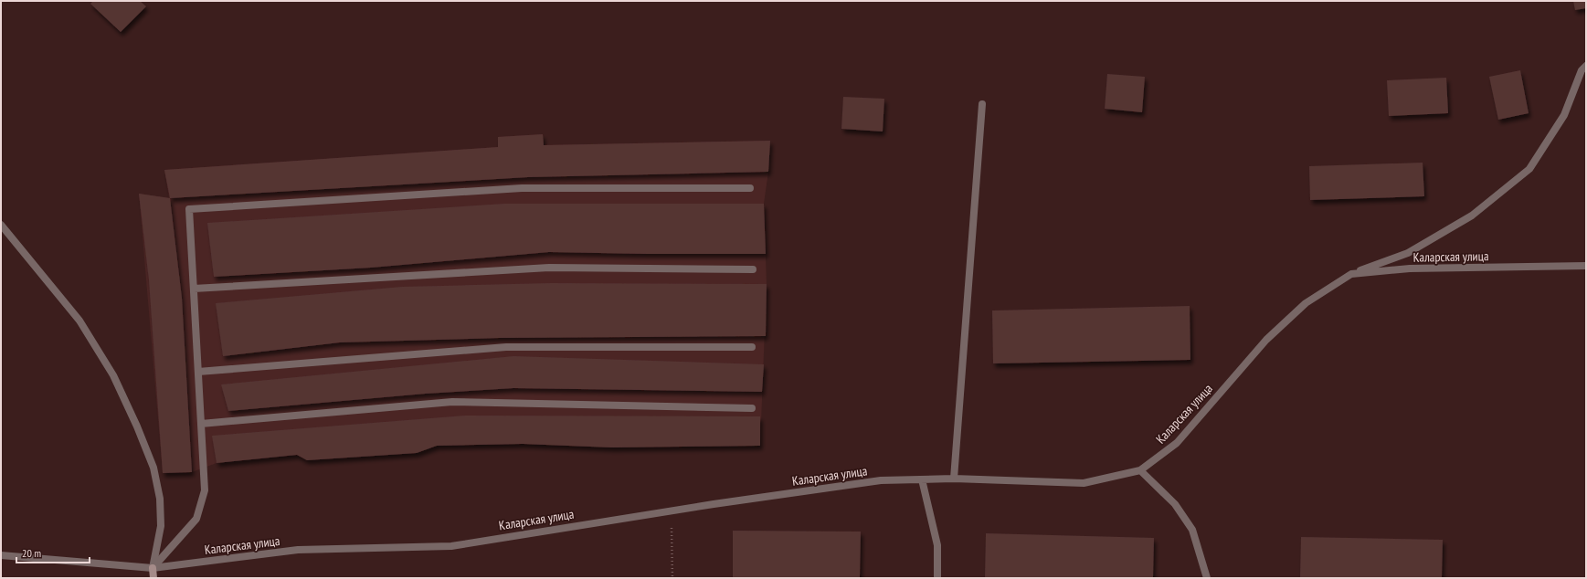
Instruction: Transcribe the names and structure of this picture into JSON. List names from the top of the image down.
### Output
{
  "streets": {
    "street": ["Каларская улица"]
  },
  "scale_bar": "20 m"
}
